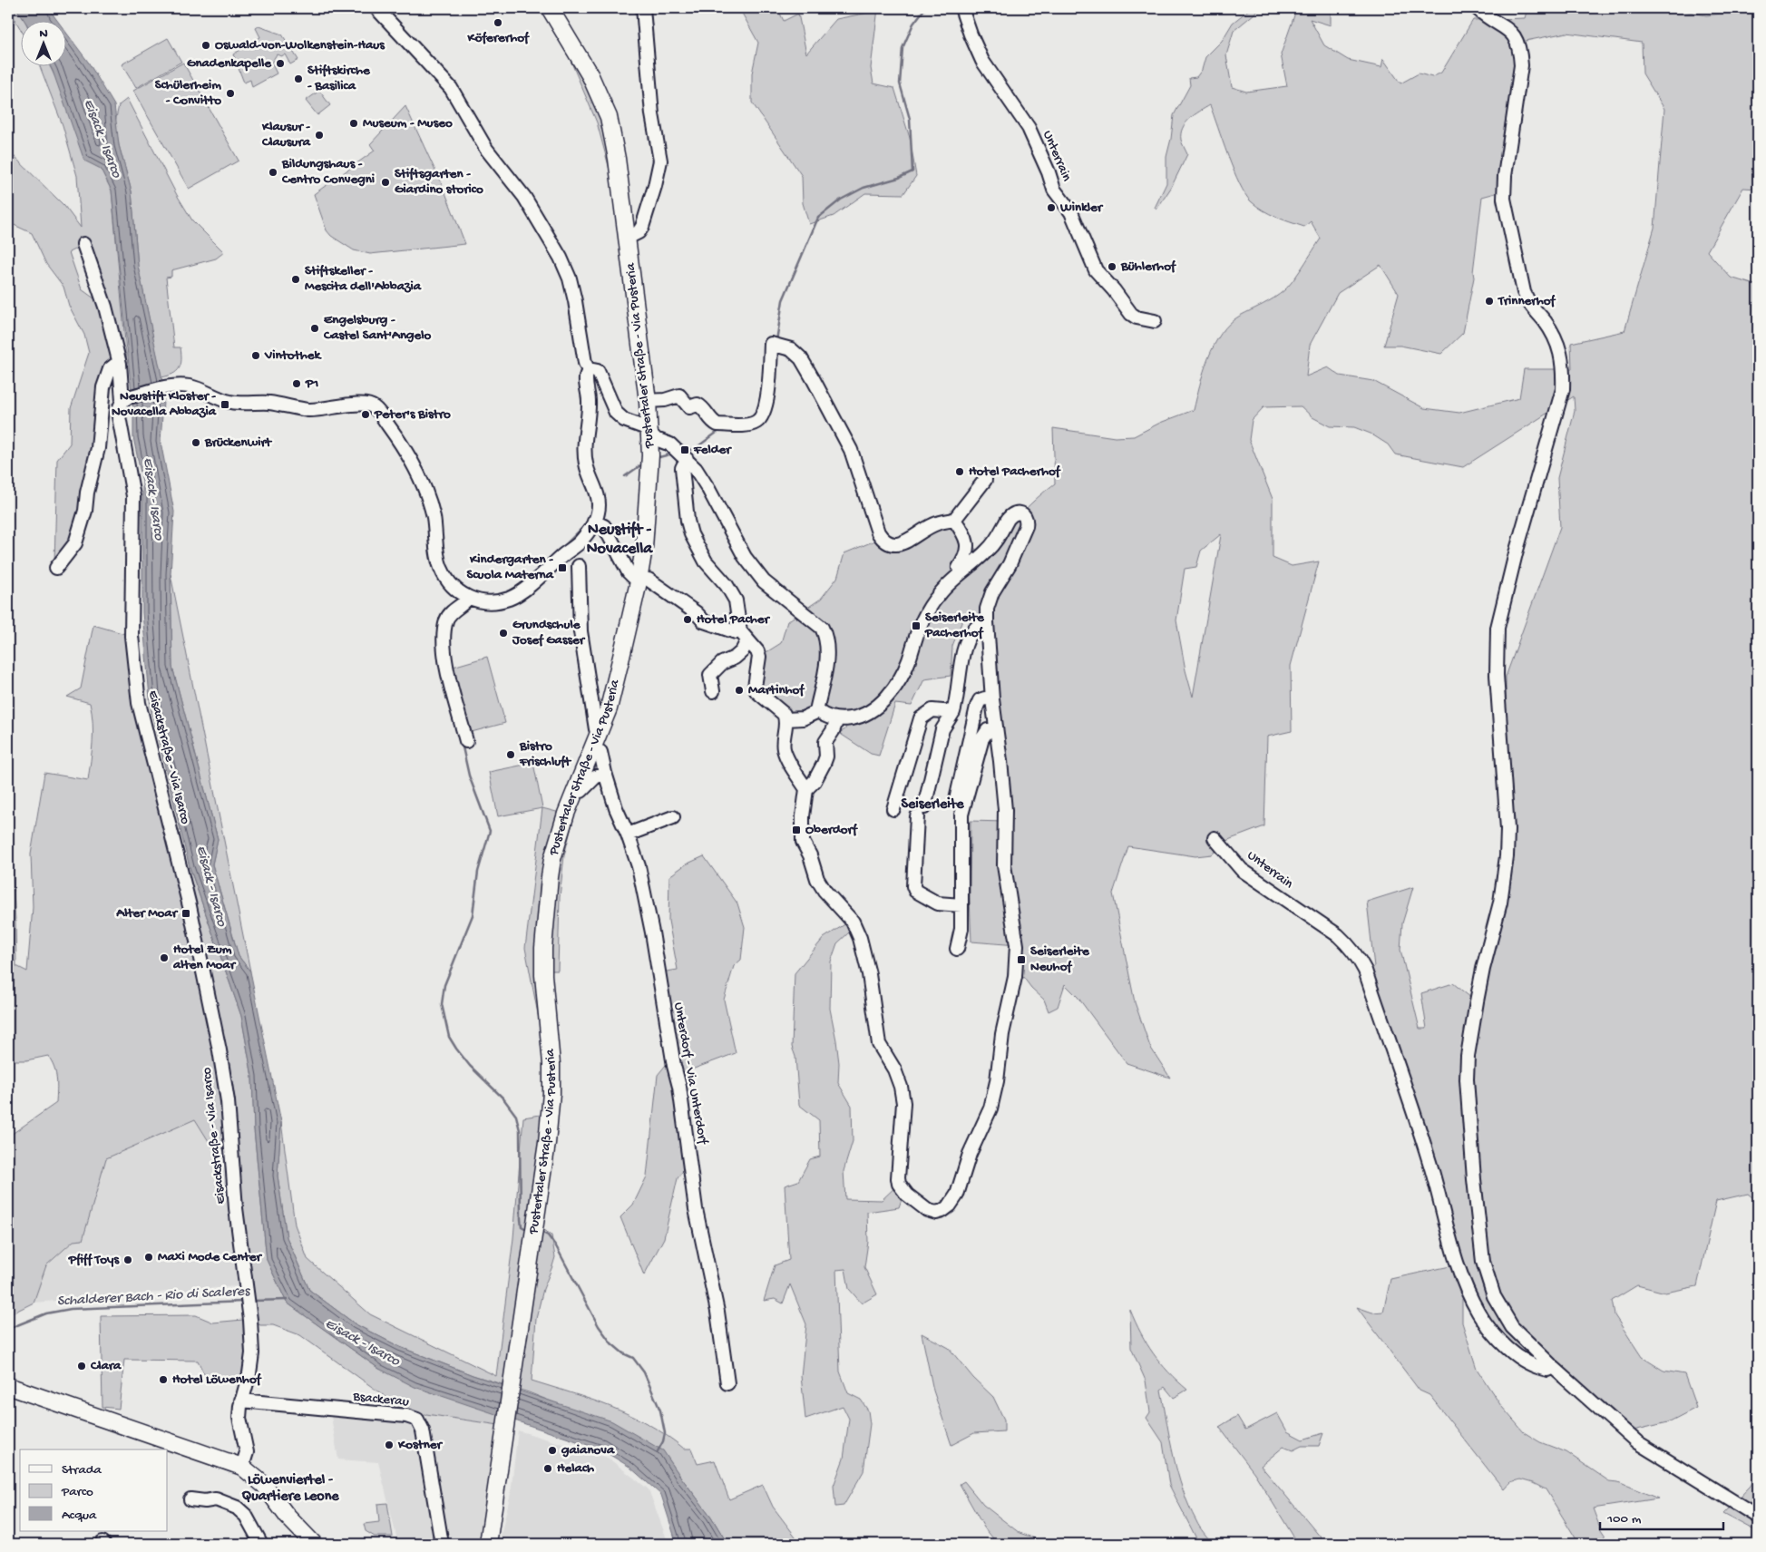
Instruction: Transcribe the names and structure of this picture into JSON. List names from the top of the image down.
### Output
{
  "streets": {
    "main road": ["Pustertaler Straße - Via Pusteria"],
    "street": [
      "Unterrain",
      "Eisackstraße - Via Isarco",
      "Unterdorf - Via Unterdorf",
      "Bsackerau"
    ]
  },
  "crossings": [
    ["Eisackstraße - Via Isarco", "Bsackerau"]
  ],
  "districts": ["Neustift - Novacella", "Seiserleite", "Löwenviertel - Quartiere Leone"],
  "water": ["Eisack - Isarco", "Schalderer Bach - Rio di Scaleres"],
  "places": {
    "other": [
      "Köfererhof",
      "Oswald-von-Wolkenstein-Haus",
      "Gnadenkapelle",
      "Stiftskirche - Basilica",
      "Schülerheim - Convitto",
      "Museum - Museo",
      "Klausur - Clausura",
      "Bildungshaus - Centro Convegni",
      "Stiftsgarten - Giardino storico",
      "Winkler",
      "Bühlerhof",
      "Stiftskeller - Mescita dell'Abbazia",
      "Trinnerhof",
      "Engelsburg - Castel Sant'Angelo",
      "Vintothek",
      "P1",
      "Peter's Bistro",
      "Brückenwirt",
      "Hotel Pacherhof",
      "Hotel Pacher",
      "Grundschule Josef Gasser",
      "Martinhof",
      "Bistro Frischluft",
      "Hotel Zum alten Moar",
      "Maxi Mode Center",
      "Pfiff Toys",
      "Clara",
      "Hotel Löwenhof",
      "Kostner",
      "gaianova",
      "Helach"
    ],
    "transit": [
      "Neustift Kloster - Novacella Abbazia",
      "Felder",
      "Kindergarten - Scuola Materna",
      "Seiserleite Pacherhof",
      "Oberdorf",
      "Alter Moar",
      "Seiserleite Neuhof"
    ]
  },
  "legend": ["Strada", "Parco", "Acqua"],
  "scale_bar": "100 m",
  "north": "top"
}
